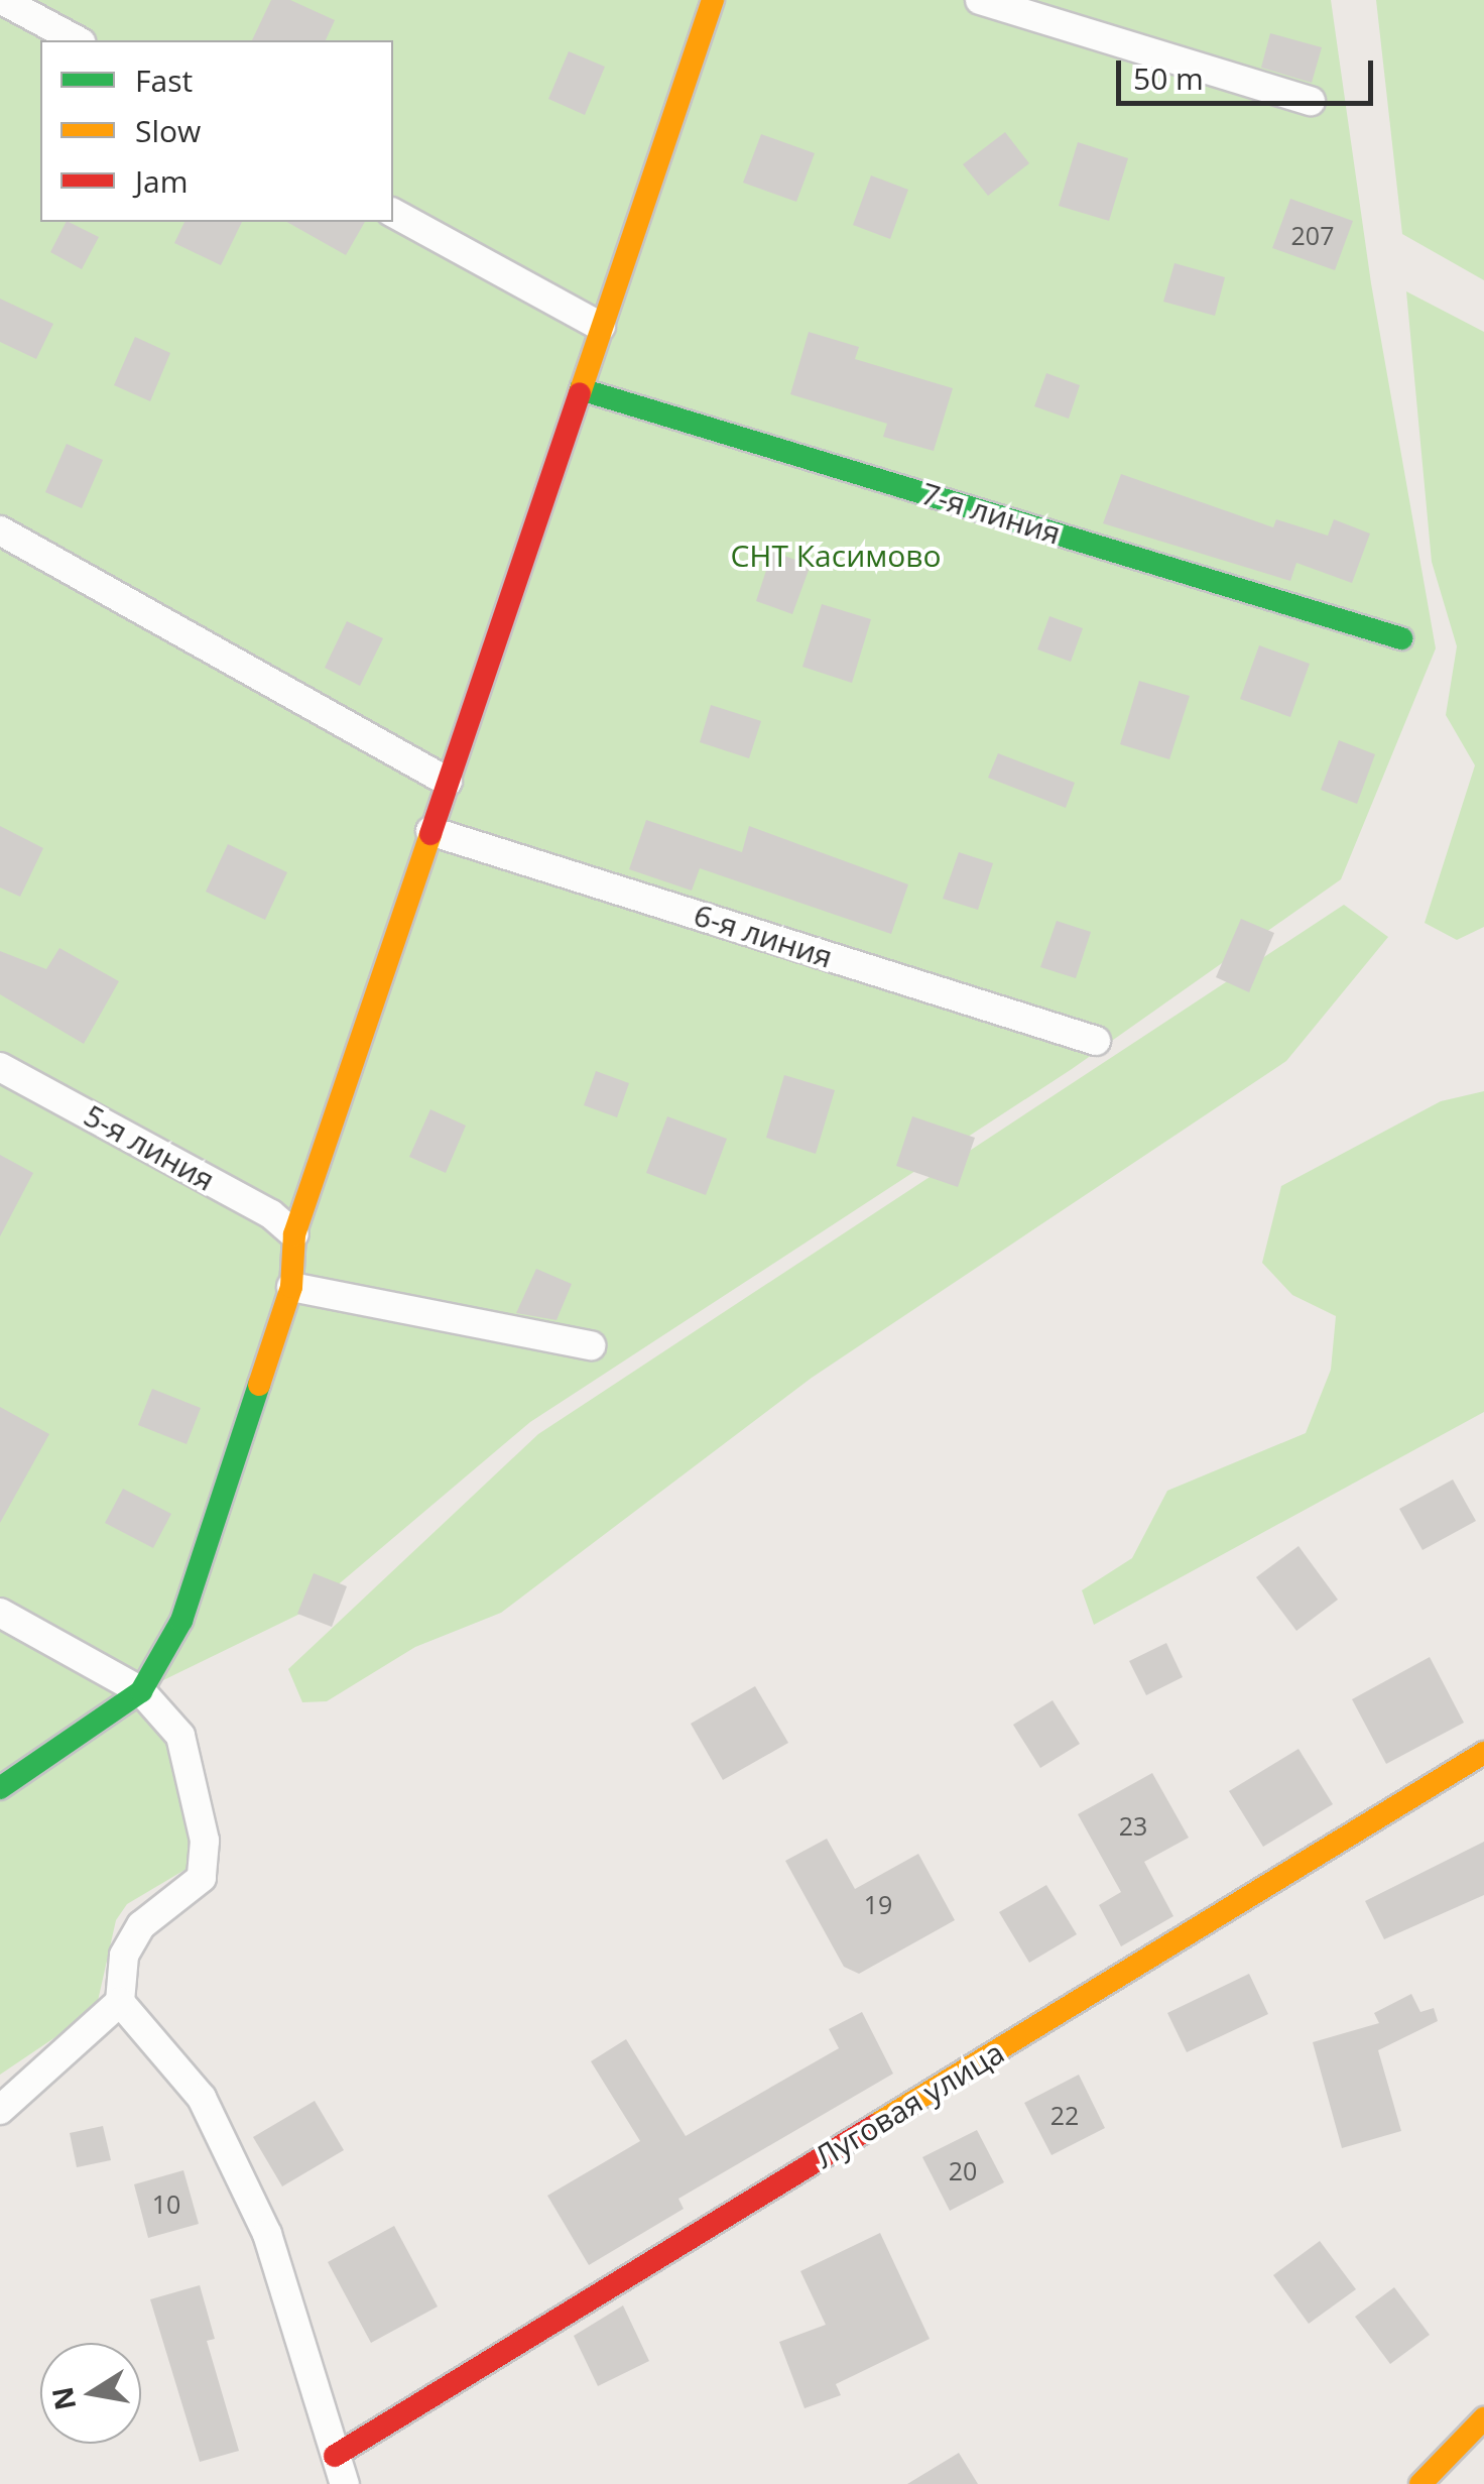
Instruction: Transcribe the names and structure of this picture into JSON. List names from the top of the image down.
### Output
{
  "streets": {
    "street": [
      "7-я линия",
      "6-я линия",
      "5-я линия",
      "Луговая улица"
    ]
  },
  "parks": ["СНТ Касимово"],
  "house_numbers": [
    "207",
    "23",
    "19",
    "22",
    "20",
    "10"
  ],
  "legend": ["Fast", "Slow", "Jam"],
  "scale_bar": "50 m",
  "north": "left"
}
